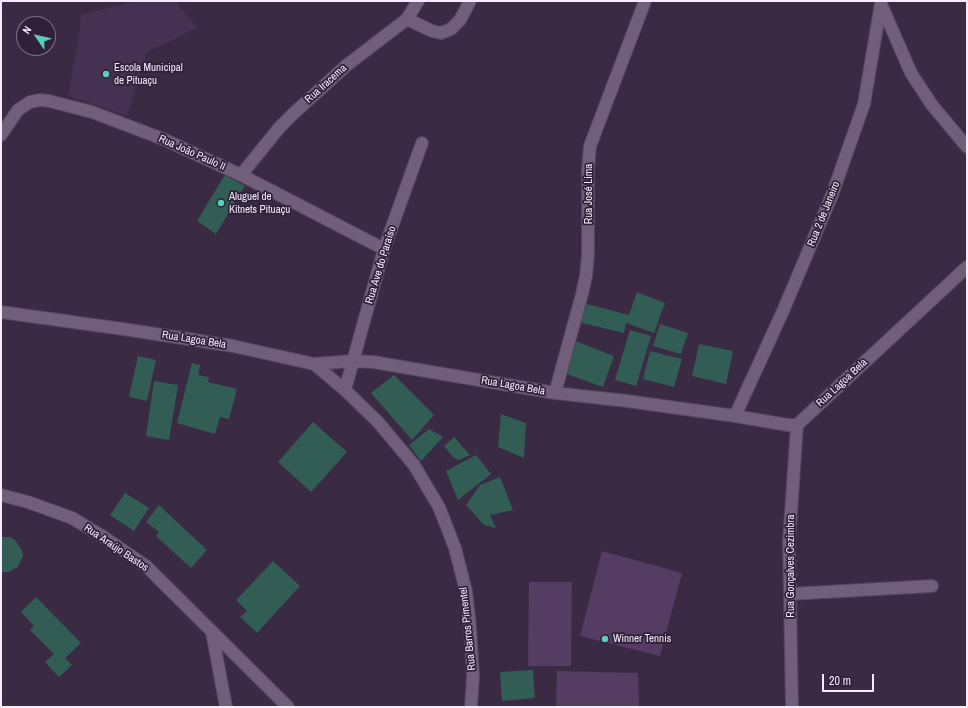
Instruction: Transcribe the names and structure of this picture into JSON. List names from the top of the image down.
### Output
{
  "streets": {
    "street": [
      "Rua Iracema",
      "Rua João Paulo II",
      "Rua José Lima",
      "Rua 2 de Janeiro",
      "Rua Ave do Paraíso",
      "Rua Lagoa Bela",
      "Rua Araújo Bastos",
      "Rua Gonçalves Cezimbra",
      "Rua Barros Pimentel"
    ]
  },
  "crossings": [
    ["Rua Iracema", "Rua João Paulo II"],
    ["Rua João Paulo II", "Rua Ave do Paraíso"],
    ["Rua José Lima", "Rua Lagoa Bela"],
    ["Rua 2 de Janeiro", "Rua Lagoa Bela"],
    ["Rua Ave do Paraíso", "Rua Lagoa Bela"],
    ["Rua Ave do Paraíso", "Rua Barros Pimentel"],
    ["Rua Lagoa Bela", "Rua Gonçalves Cezimbra"],
    ["Rua Lagoa Bela", "Rua Barros Pimentel"]
  ],
  "places": ["Escola Municipal de Pituaçu", "Aluguel de Kitnets Pituaçu", "Winner Tennis"],
  "scale_bar": "20 m",
  "north": "top left"
}
